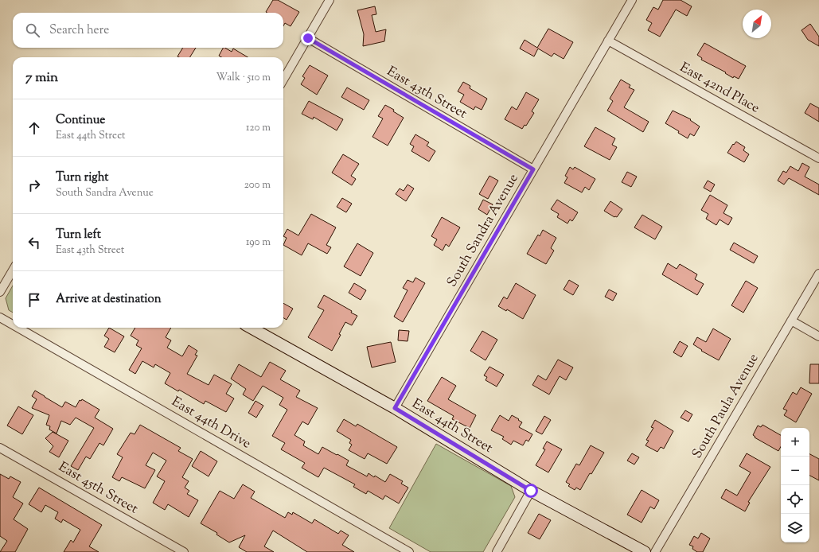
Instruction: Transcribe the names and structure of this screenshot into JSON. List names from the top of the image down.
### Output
{
  "streets": {
    "street": [
      "East 42nd Place",
      "East 43th Street",
      "South Sandra Avenue",
      "South Paula Avenue",
      "East 44th Drive",
      "East 44th Street",
      "East 45th Street"
    ]
  },
  "crossings": [
    ["East 42nd Place", "South Sandra Avenue"],
    ["East 43th Street", "South Sandra Avenue"],
    ["South Sandra Avenue", "East 44th Street"]
  ],
  "north": "top right",
  "page": {
    "search": "Search here",
    "heading": ["7 min", "Walk · 510 m"],
    "list": [
      ["Continue", "East 44th Street", "120 m"],
      ["Turn right", "South Sandra Avenue", "200 m"],
      ["Turn left", "East 43th Street", "190 m"],
      "Arrive at destination"
    ],
    "map_buttons": ["+", "−"]
  }
}
